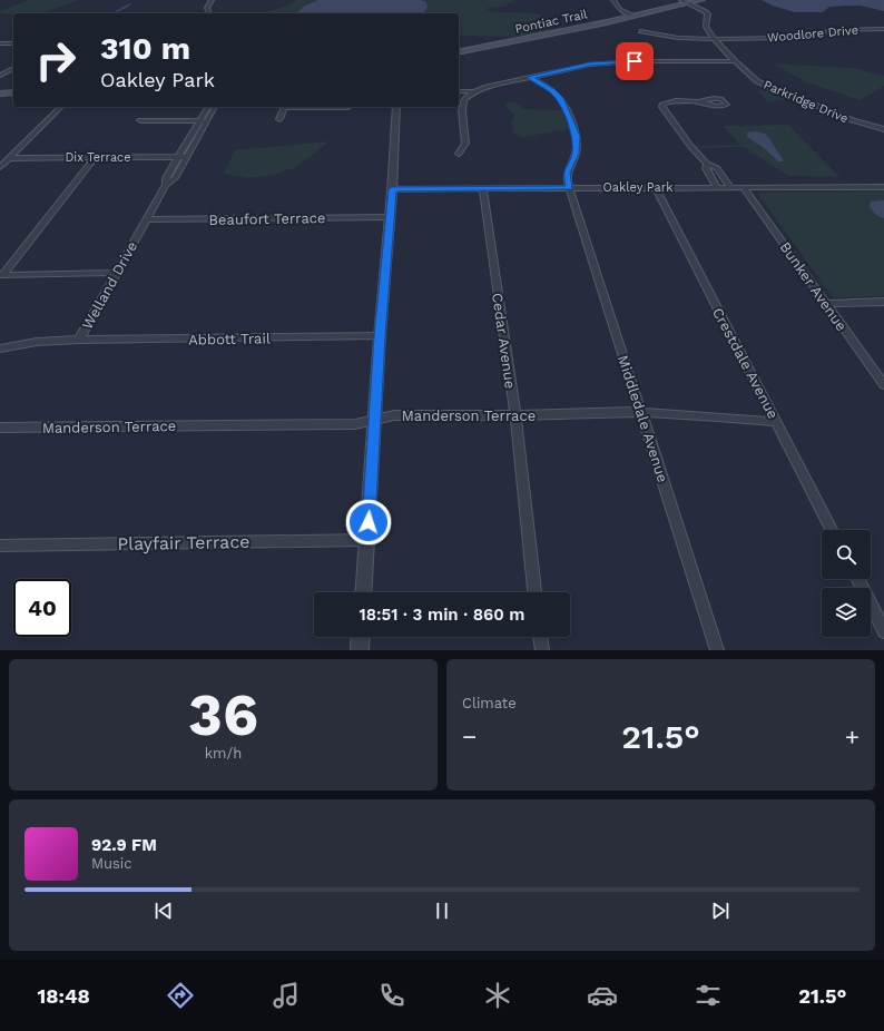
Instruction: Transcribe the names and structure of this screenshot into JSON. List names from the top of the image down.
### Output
{
  "streets": {
    "main road": ["Pontiac Trail"],
    "street": [
      "Woodlore Drive",
      "Parkridge Drive",
      "Dix Terrace",
      "Oakley Park",
      "Beaufort Terrace",
      "Welland Drive",
      "Bunker Avenue",
      "Abbott Trail",
      "Cedar Avenue",
      "Crestdale Avenue",
      "Manderson Terrace",
      "Middledale Avenue",
      "Playfair Terrace"
    ]
  },
  "crossings": [
    ["Pontiac Trail", "Parkridge Drive"],
    ["Woodlore Drive", "Parkridge Drive"],
    ["Dix Terrace", "Welland Drive"],
    ["Oakley Park", "Bunker Avenue"],
    ["Oakley Park", "Cedar Avenue"],
    ["Oakley Park", "Crestdale Avenue"],
    ["Oakley Park", "Middledale Avenue"],
    ["Beaufort Terrace", "Welland Drive"],
    ["Welland Drive", "Abbott Trail"],
    ["Cedar Avenue", "Manderson Terrace"],
    ["Crestdale Avenue", "Manderson Terrace"],
    ["Manderson Terrace", "Middledale Avenue"]
  ],
  "page": {
    "turn": ["310 m", "Oakley Park"],
    "limit": "40",
    "trip": "18:51 · 3 min · 860 m",
    "tile": [
      ["36", "km/h"],
      "Climate"
    ],
    "heat": ["−", "21.5°", "+"],
    "song": ["92.9 FM", "Music"],
    "tabs": ["18:48", "21.5°"]
  }
}
